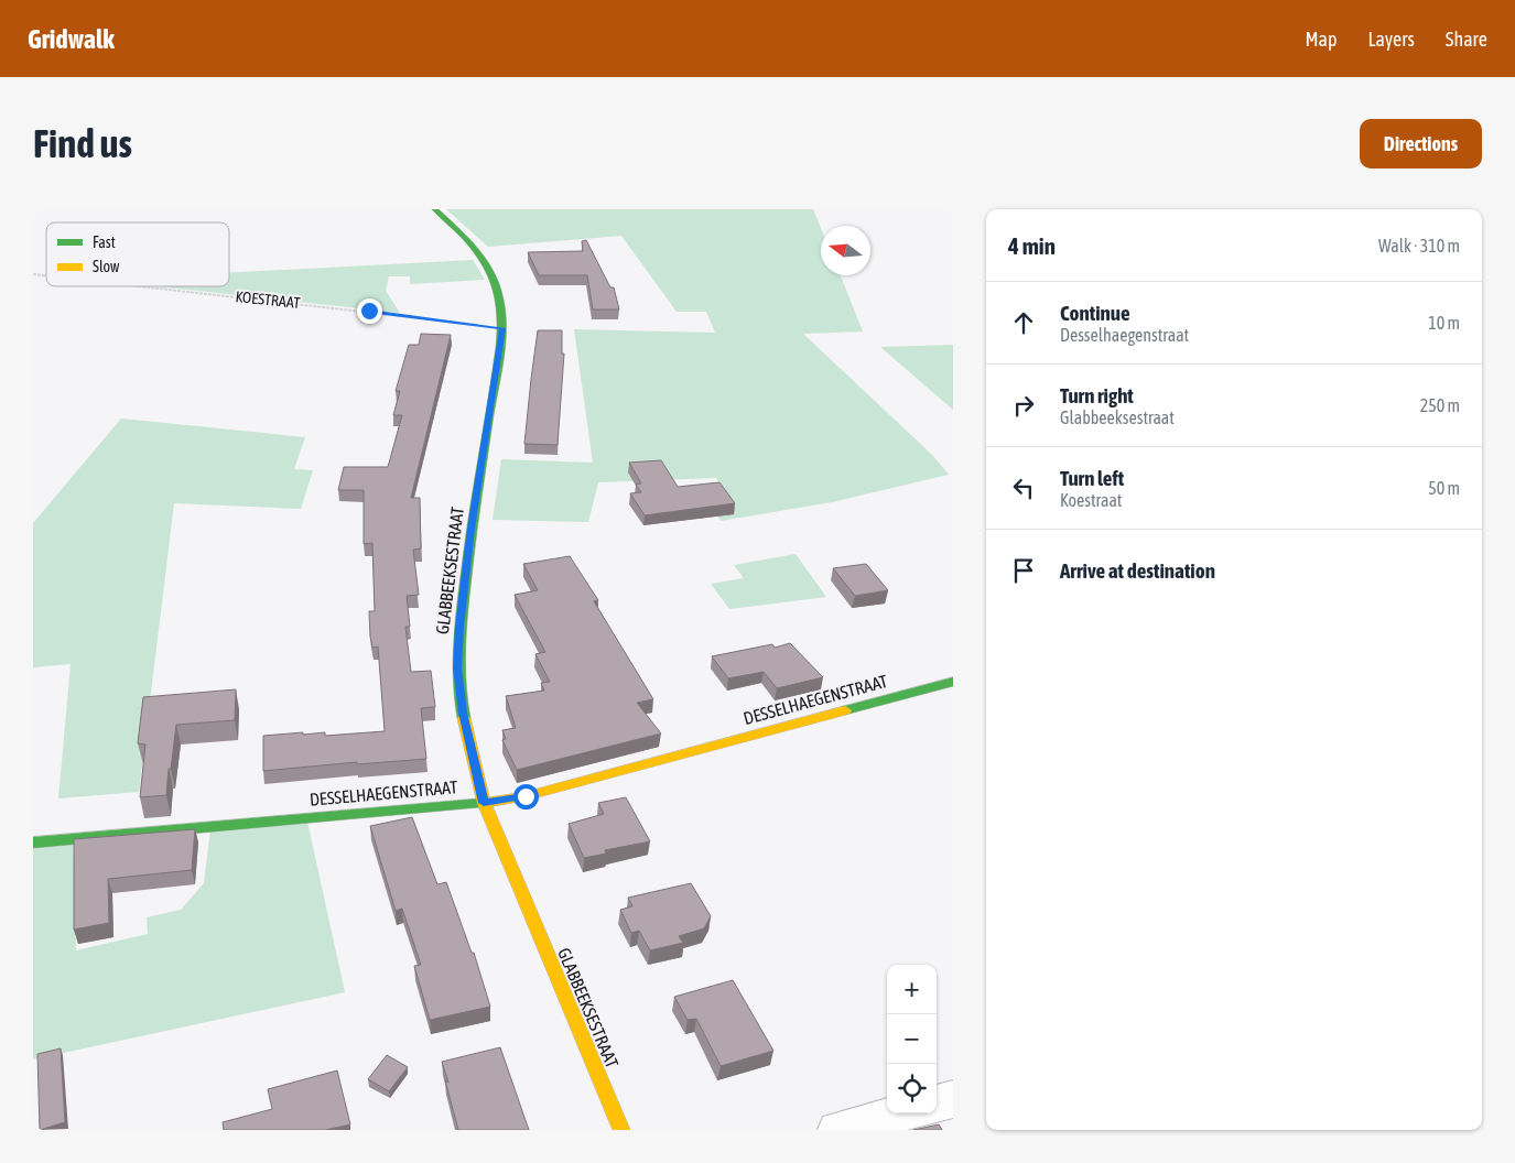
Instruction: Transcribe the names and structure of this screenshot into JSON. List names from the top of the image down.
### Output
{
  "streets": {
    "street": ["GLABBEEKSESTRAAT", "DESSELHAEGENSTRAAT"],
    "path": ["KOESTRAAT"]
  },
  "crossings": [
    ["KOESTRAAT", "GLABBEEKSESTRAAT"],
    ["GLABBEEKSESTRAAT", "DESSELHAEGENSTRAAT"]
  ],
  "legend": ["Fast", "Slow"],
  "north": "left",
  "page": {
    "header": "Gridwalk",
    "nav": ["Map", "Layers", "Share"],
    "buttons": "Directions",
    "title": "Find us",
    "heading": ["4 min", "Walk · 310 m"],
    "list": [
      ["Continue", "Desselhaegenstraat", "10 m"],
      ["Turn right", "Glabbeeksestraat", "250 m"],
      ["Turn left", "Koestraat", "50 m"],
      "Arrive at destination"
    ],
    "map_buttons": ["+", "−"]
  }
}
